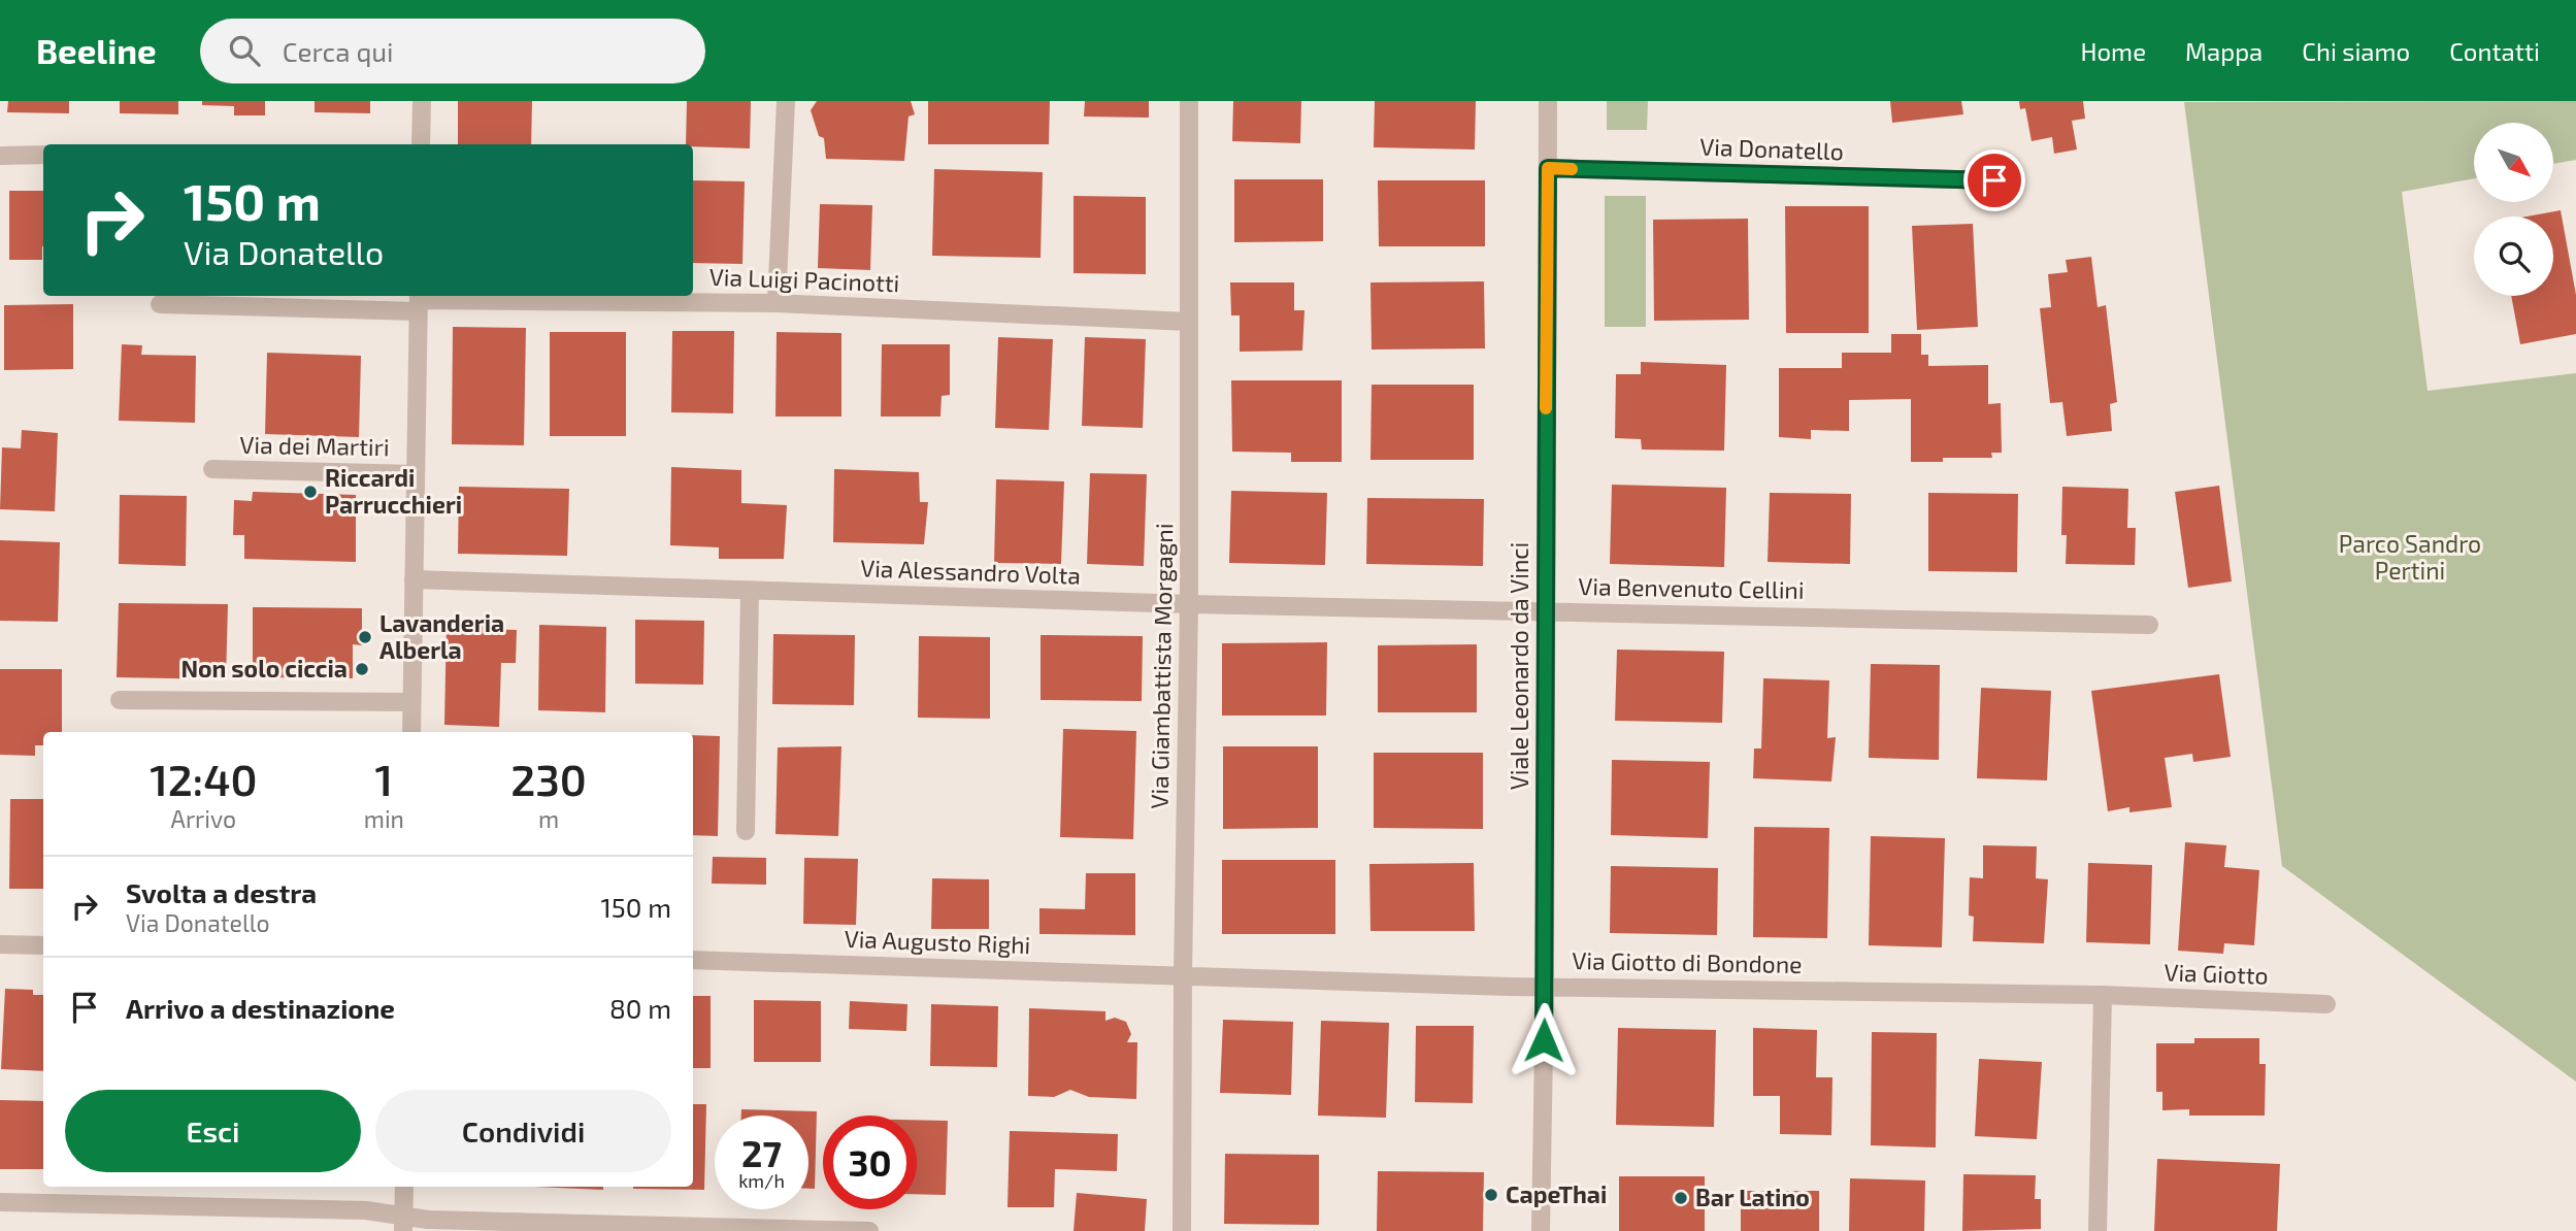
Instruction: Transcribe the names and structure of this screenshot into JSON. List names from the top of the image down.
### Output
{
  "streets": {
    "street": [
      "Via Donatello",
      "Via Luigi Pacinotti",
      "Via dei Martiri",
      "Via Alessandro Volta",
      "Via Benvenuto Cellini",
      "Via Giambattista Morgagni",
      "Viale Leonardo da Vinci",
      "Via Augusto Righi",
      "Via Giotto di Bondone",
      "Via Giotto"
    ]
  },
  "crossings": [
    ["Via Donatello", "Viale Leonardo da Vinci"],
    ["Via Luigi Pacinotti", "Via dei Martiri"],
    ["Via Luigi Pacinotti", "Via Giambattista Morgagni"],
    ["Via dei Martiri", "Via Alessandro Volta"],
    ["Via Alessandro Volta", "Via Benvenuto Cellini"],
    ["Via Alessandro Volta", "Via Giambattista Morgagni"],
    ["Via Benvenuto Cellini", "Via Giambattista Morgagni"],
    ["Via Benvenuto Cellini", "Viale Leonardo da Vinci"],
    ["Via Giambattista Morgagni", "Via Augusto Righi"],
    ["Via Giambattista Morgagni", "Via Giotto di Bondone"],
    ["Viale Leonardo da Vinci", "Via Giotto di Bondone"],
    ["Via Augusto Righi", "Via Giotto di Bondone"],
    ["Via Giotto di Bondone", "Via Giotto"]
  ],
  "parks": ["Parco Sandro Pertini"],
  "places": [
    "Riccardi Parrucchieri",
    "Lavanderia Alberla",
    "Non solo ciccia",
    "CapeThai",
    "Bar Latino"
  ],
  "north": "bottom right",
  "page": {
    "header": "Beeline",
    "search": "Cerca qui",
    "nav": [
      "Home",
      "Mappa",
      "Chi siamo",
      "Contatti"
    ],
    "turn": ["150 m", "Via Donatello"],
    "eta": [
      "12:40",
      "Arrivo",
      "1",
      "min",
      "230",
      "m"
    ],
    "list": [
      {
        "name": "Svolta a destra",
        "note": "Via Donatello",
        "value": "150 m"
      },
      {
        "name": "Arrivo a destinazione",
        "value": "80 m"
      }
    ],
    "buttons": ["Esci", "Condividi"],
    "speed": "27 km/h",
    "limit": "30"
  }
}
